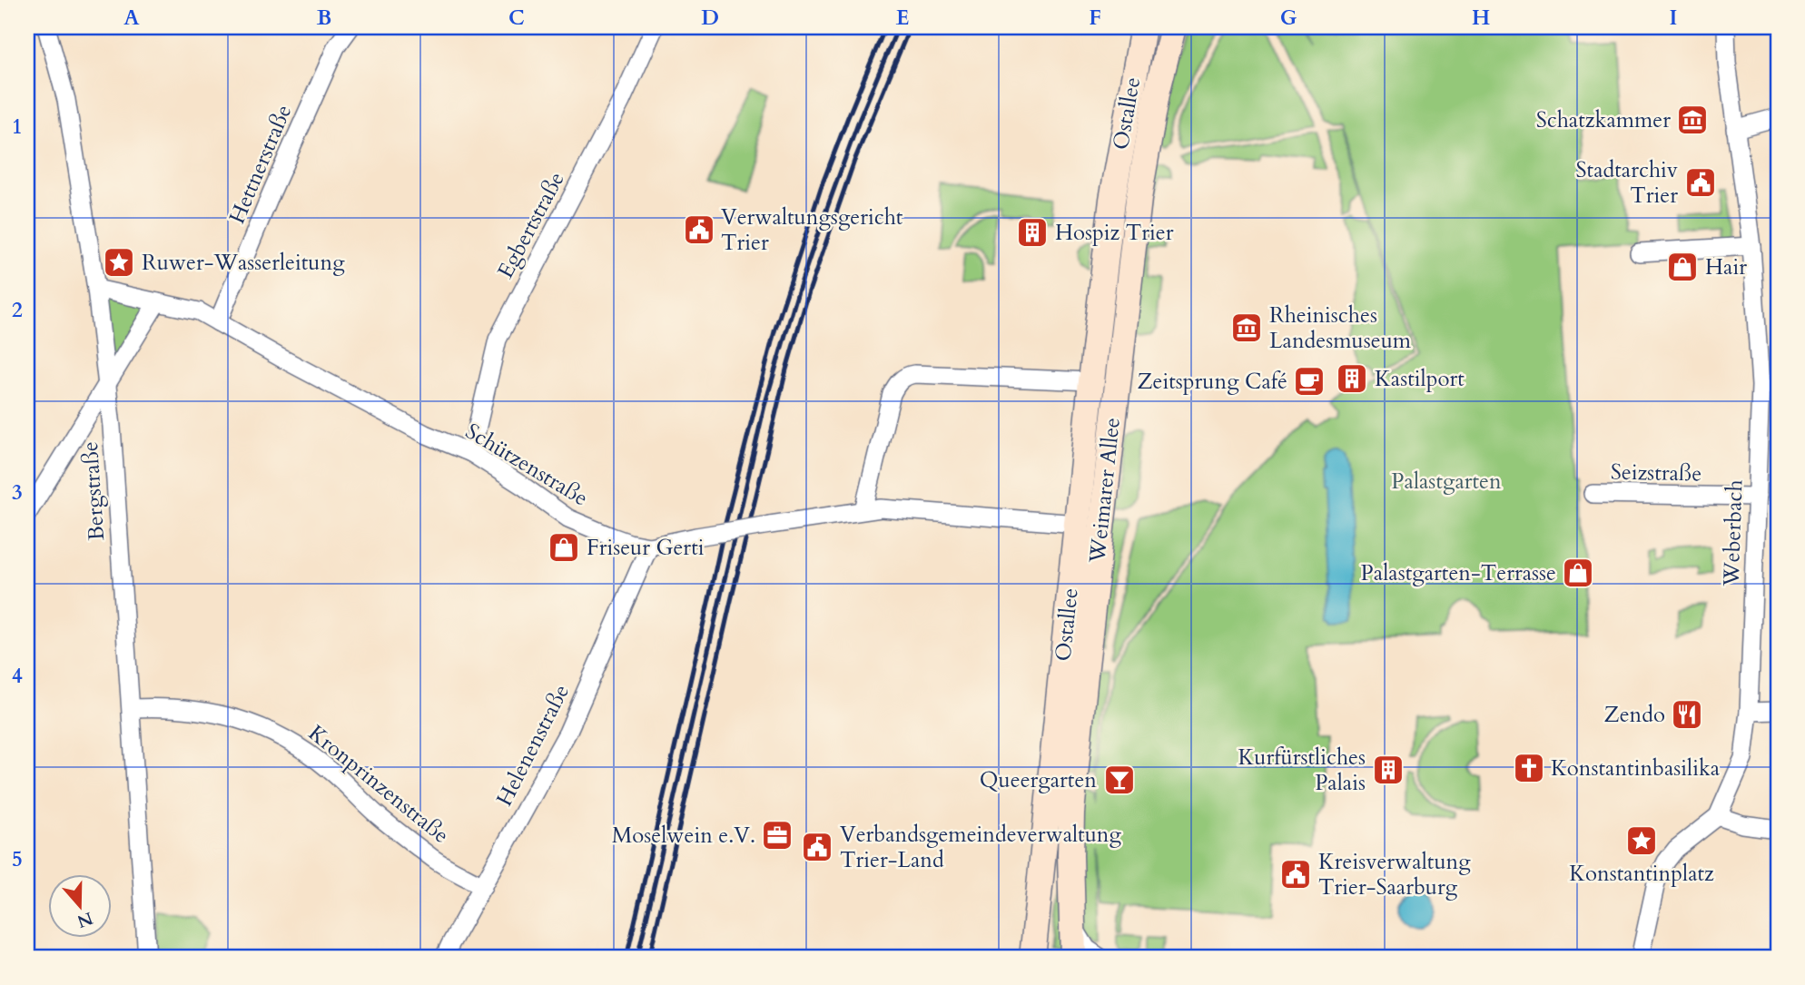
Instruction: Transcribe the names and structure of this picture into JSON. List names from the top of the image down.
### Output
{
  "streets": {
    "main road": ["Ostallee", "Weimarer Allee"],
    "street": [
      "Hettnerstraße",
      "Egbertstraße",
      "Schützenstraße",
      "Seizstraße",
      "Bergstraße",
      "Weberbach",
      "Helenenstraße",
      "Kronprinzenstraße"
    ]
  },
  "crossings": [
    ["Ostallee", "Schützenstraße"],
    ["Hettnerstraße", "Schützenstraße"],
    ["Egbertstraße", "Schützenstraße"],
    ["Schützenstraße", "Bergstraße"],
    ["Schützenstraße", "Helenenstraße"],
    ["Seizstraße", "Weberbach"],
    ["Bergstraße", "Kronprinzenstraße"],
    ["Helenenstraße", "Kronprinzenstraße"]
  ],
  "parks": ["Palastgarten"],
  "places": {
    "museum": ["Schatzkammer", "Rheinisches Landesmuseum"],
    "public building": [
      "Stadtarchiv Trier",
      "Verwaltungsgericht Trier",
      "Verbandsgemeindeverwaltung Trier-Land",
      "Kreisverwaltung Trier-Saarburg"
    ],
    "building": ["Hospiz Trier", "Kastilport", "Kurfürstliches Palais"],
    "place": ["Ruwer-Wasserleitung", "Konstantinplatz"],
    "shop": ["Hair", "Friseur Gerti", "Palastgarten-Terrasse"],
    "cafe": ["Zeitsprung Café"],
    "restaurant": ["Zendo"],
    "church": ["Konstantinbasilika"],
    "bar": ["Queergarten"],
    "office": ["Moselwein e.V."]
  },
  "north": "bottom",
  "grid": {
    "columns": [
      "A",
      "B",
      "C",
      "D",
      "E",
      "F",
      "G",
      "H",
      "I"
    ],
    "rows": [
      "1",
      "2",
      "3",
      "4",
      "5"
    ]
  }
}
